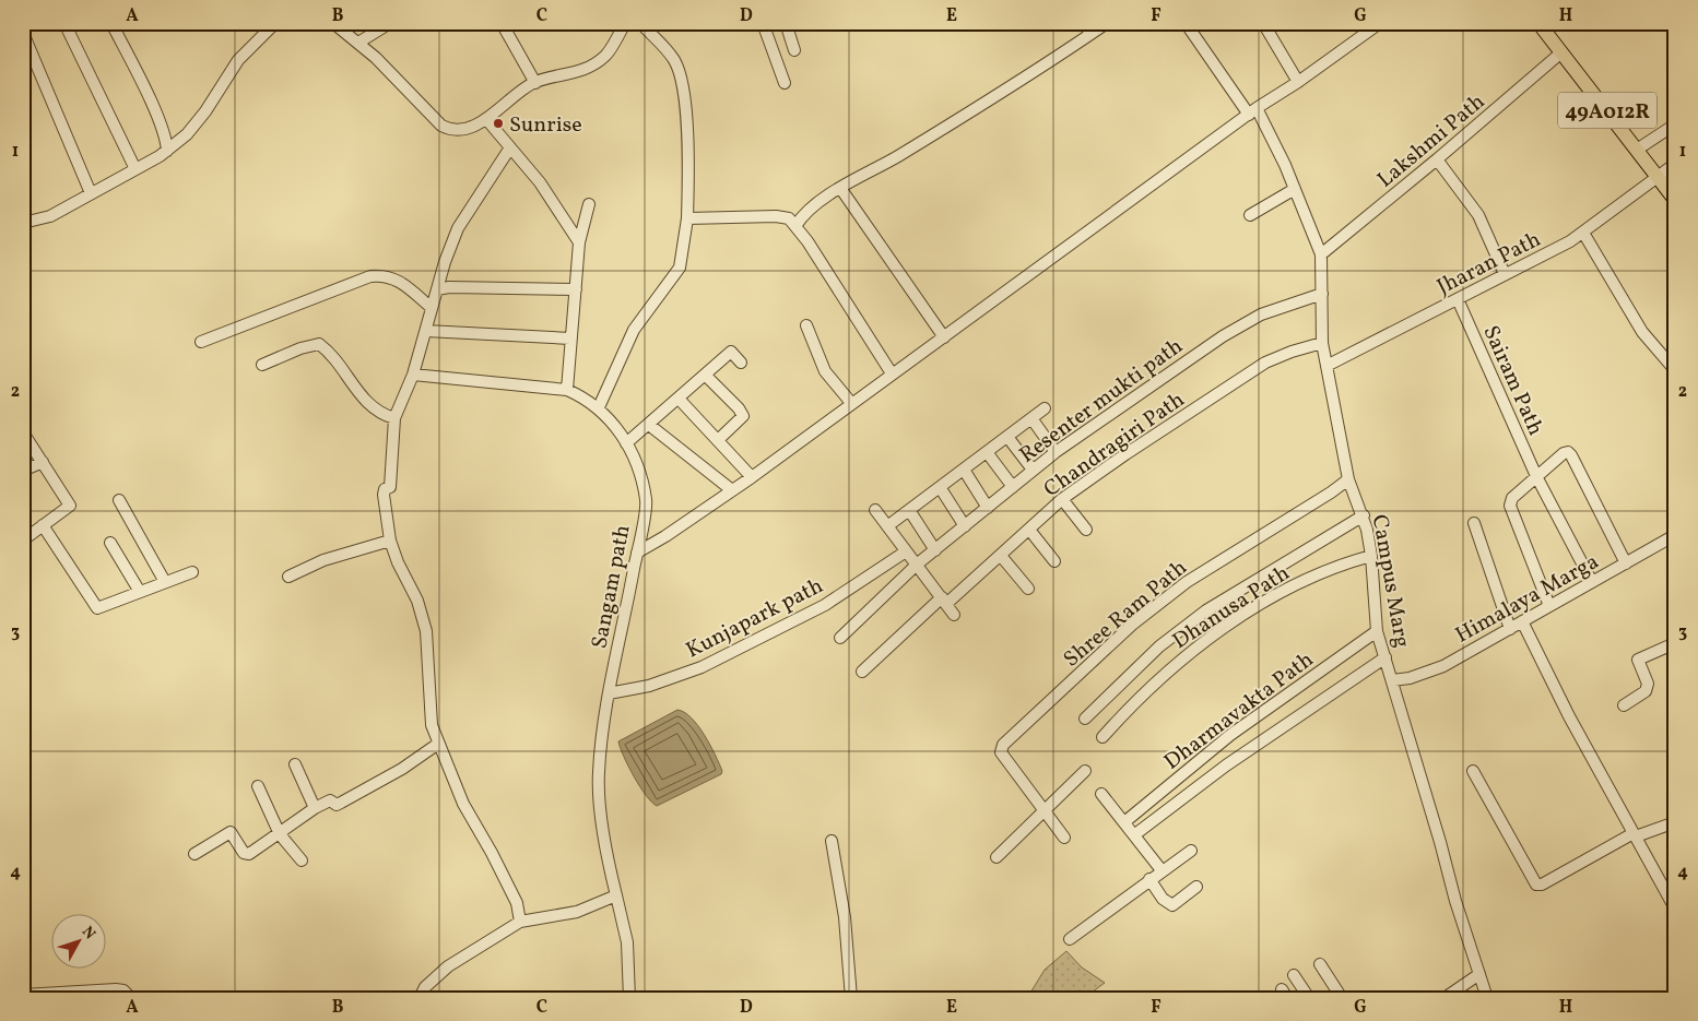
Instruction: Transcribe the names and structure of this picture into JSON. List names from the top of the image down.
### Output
{
  "streets": {
    "main road": ["49A012R"],
    "street": [
      "Lakshmi Path",
      "Jharan Path",
      "Sairam Path",
      "Resenter mukti path",
      "Chandragiri Path",
      "Campus Marg",
      "Sangam path",
      "Himalaya Marga",
      "Dhanusa Path",
      "Shree Ram Path",
      "Kunjapark path",
      "Dharmavakta Path"
    ]
  },
  "crossings": [
    ["49A012R", "Lakshmi Path"],
    ["49A012R", "Jharan Path"],
    ["Lakshmi Path", "Campus Marg"],
    ["Jharan Path", "Sairam Path"],
    ["Jharan Path", "Campus Marg"],
    ["Sairam Path", "Himalaya Marga"],
    ["Resenter mukti path", "Campus Marg"],
    ["Chandragiri Path", "Campus Marg"],
    ["Campus Marg", "Himalaya Marga"],
    ["Campus Marg", "Dhanusa Path"],
    ["Campus Marg", "Shree Ram Path"],
    ["Campus Marg", "Dharmavakta Path"],
    ["Sangam path", "Kunjapark path"]
  ],
  "places": ["Sunrise"],
  "north": "top right",
  "grid": {
    "columns": [
      "A",
      "B",
      "C",
      "D",
      "E",
      "F",
      "G",
      "H"
    ],
    "rows": [
      "1",
      "2",
      "3",
      "4"
    ]
  }
}
